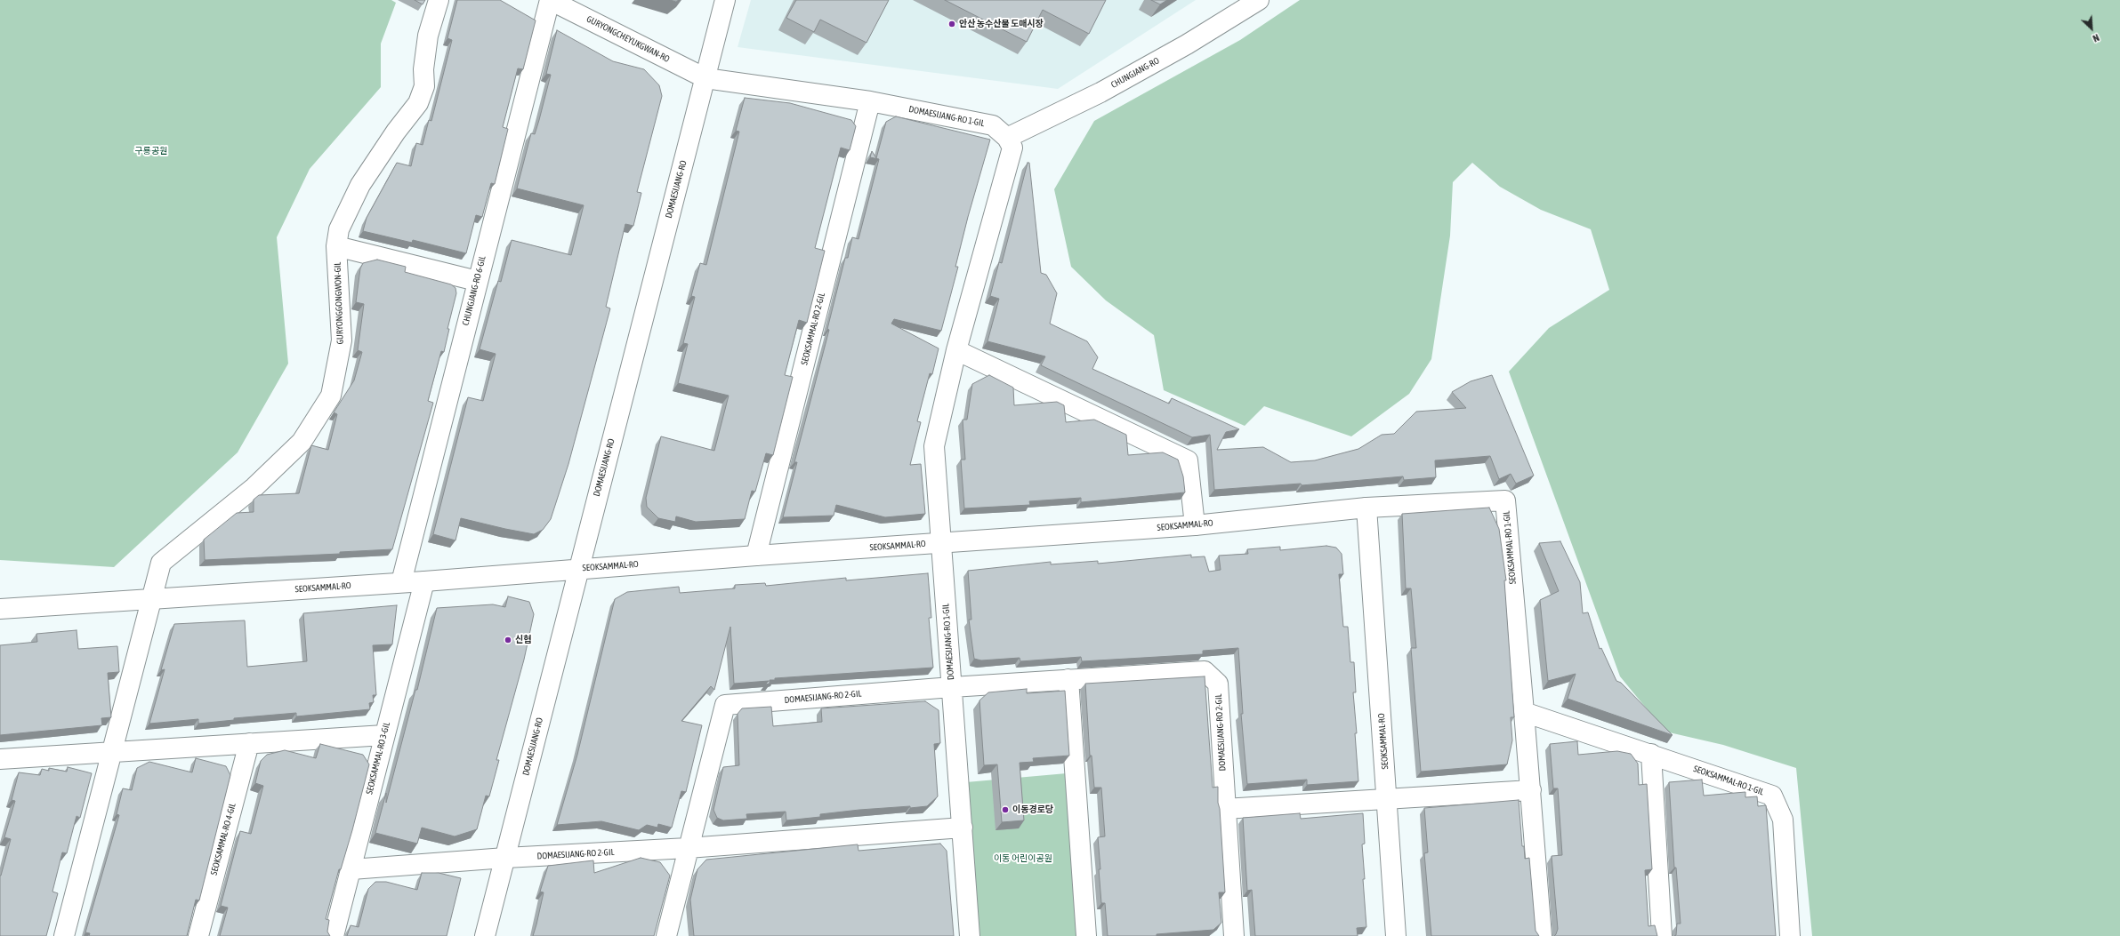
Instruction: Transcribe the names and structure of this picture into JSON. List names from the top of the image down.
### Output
{
  "streets": {
    "street": [
      "GURYONGCHEYUKGWAN-RO",
      "CHUNGJANG-RO",
      "DOMAESIJANG-RO 1-GIL",
      "DOMAESIJANG-RO",
      "CHUNGJANG-RO 6-GIL",
      "GURYONGGONGWON-GIL",
      "SEOKSAMMAL-RO 2-GIL",
      "SEOKSAMMAL-RO",
      "SEOKSAMMAL-RO 1-GIL",
      "DOMAESIJANG-RO 2-GIL",
      "SEOKSAMMAL-RO 3-GIL",
      "SEOKSAMMAL-RO 4-GIL"
    ]
  },
  "crossings": [
    ["GURYONGCHEYUKGWAN-RO", "DOMAESIJANG-RO 1-GIL"],
    ["GURYONGCHEYUKGWAN-RO", "DOMAESIJANG-RO"],
    ["GURYONGCHEYUKGWAN-RO", "CHUNGJANG-RO 6-GIL"],
    ["CHUNGJANG-RO", "DOMAESIJANG-RO 1-GIL"],
    ["DOMAESIJANG-RO 1-GIL", "DOMAESIJANG-RO"],
    ["DOMAESIJANG-RO 1-GIL", "SEOKSAMMAL-RO 2-GIL"],
    ["DOMAESIJANG-RO 1-GIL", "SEOKSAMMAL-RO"],
    ["DOMAESIJANG-RO 1-GIL", "DOMAESIJANG-RO 2-GIL"],
    ["DOMAESIJANG-RO", "SEOKSAMMAL-RO"],
    ["DOMAESIJANG-RO", "DOMAESIJANG-RO 2-GIL"],
    ["CHUNGJANG-RO 6-GIL", "SEOKSAMMAL-RO"],
    ["GURYONGGONGWON-GIL", "SEOKSAMMAL-RO"],
    ["SEOKSAMMAL-RO 2-GIL", "SEOKSAMMAL-RO"],
    ["SEOKSAMMAL-RO", "SEOKSAMMAL-RO 1-GIL"],
    ["SEOKSAMMAL-RO", "SEOKSAMMAL-RO 3-GIL"],
    ["DOMAESIJANG-RO 2-GIL", "SEOKSAMMAL-RO 3-GIL"]
  ],
  "parks": ["구룡공원", "이동 어린이공원"],
  "places": ["안산 농수산물 도매시장", "신협", "이동경로당"],
  "north": "bottom right"
}
